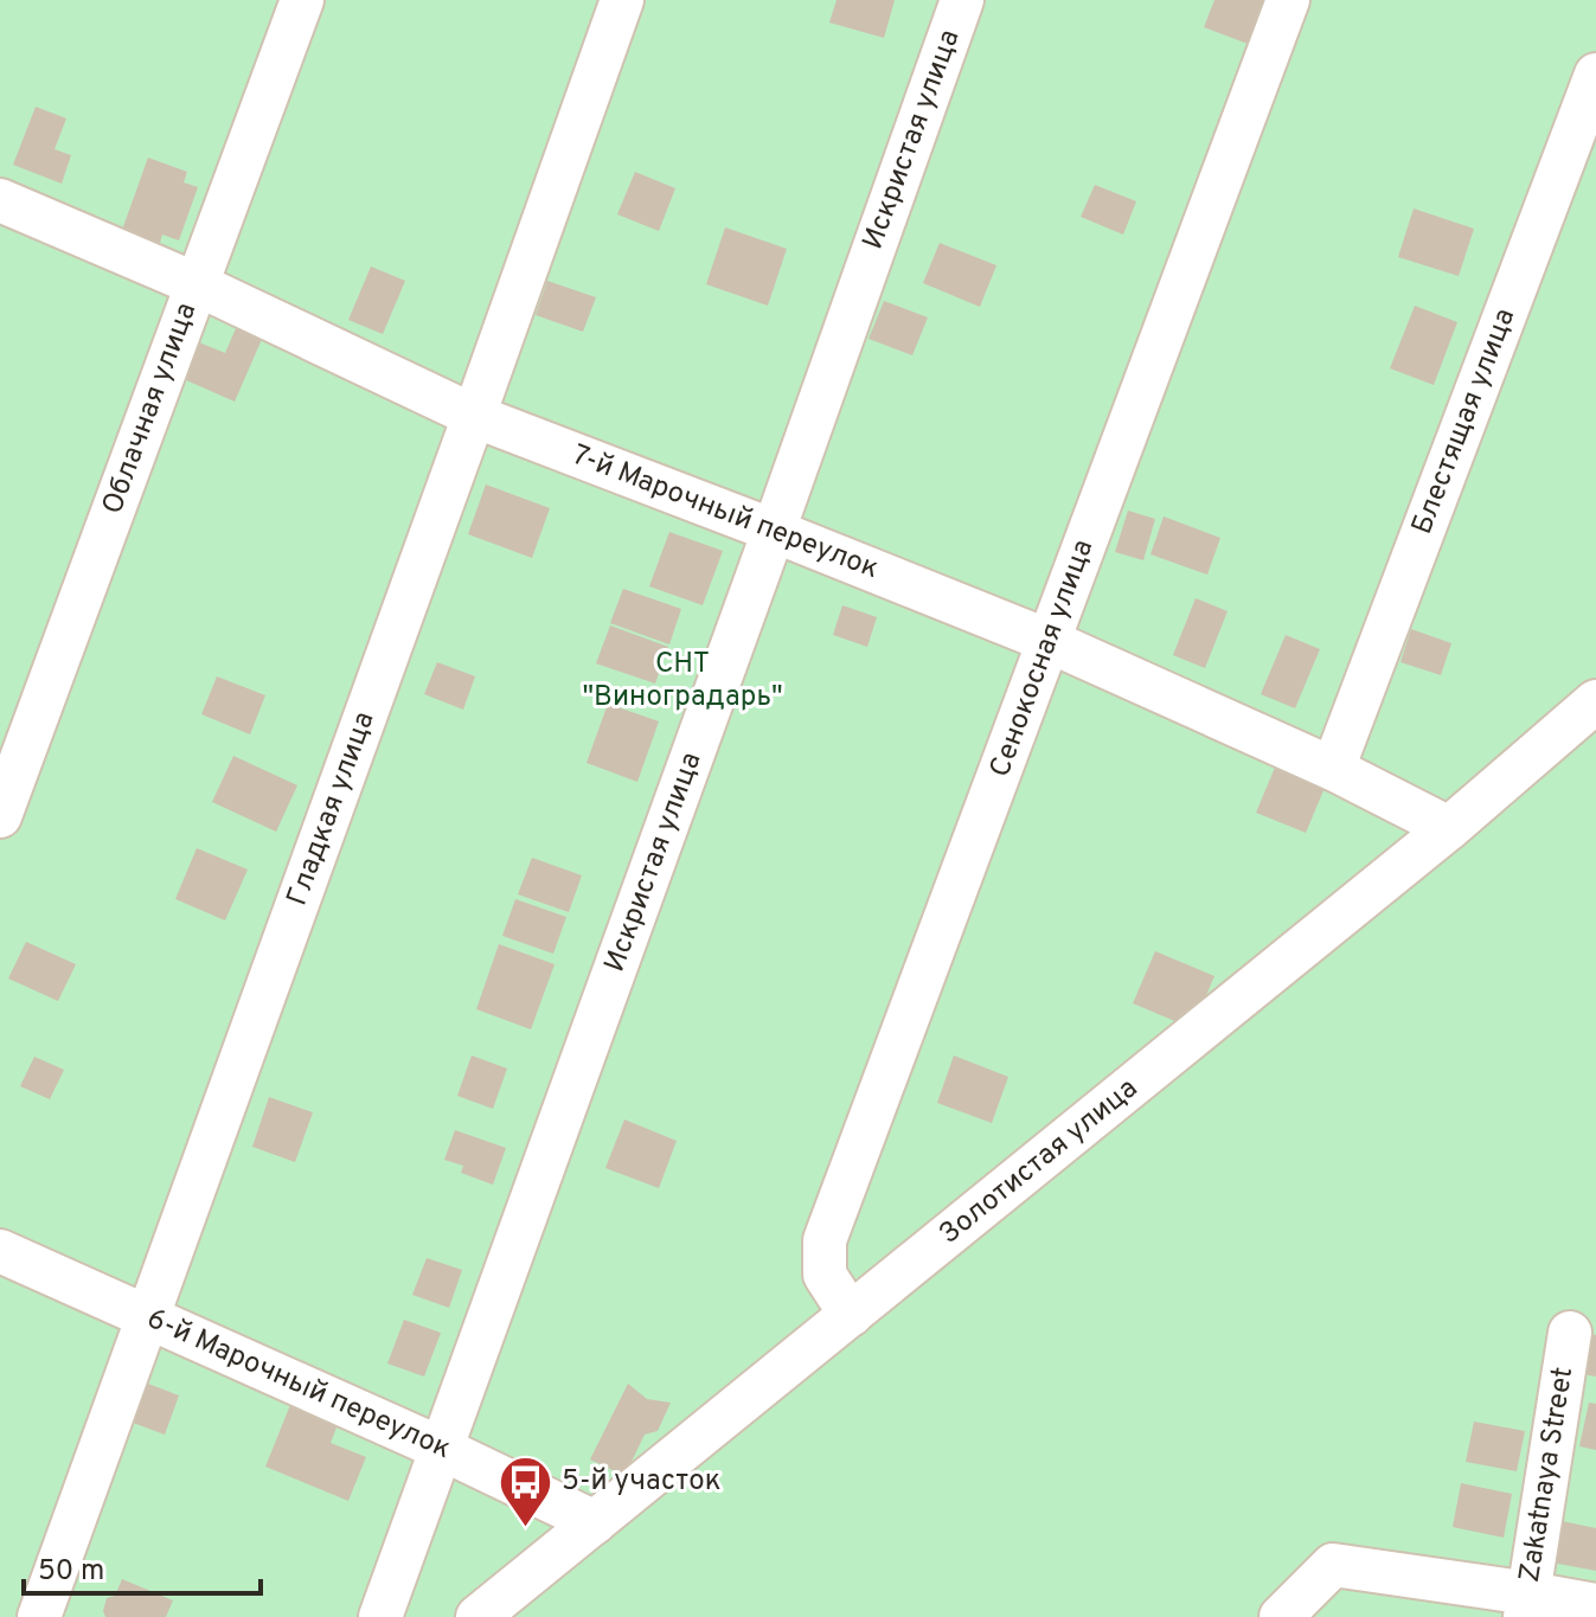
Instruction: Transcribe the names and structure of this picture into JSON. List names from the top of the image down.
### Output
{
  "streets": {
    "street": [
      "Искристая улица",
      "Облачная улица",
      "Блестящая улица",
      "7-й Марочный переулок",
      "Сенокосная улица",
      "Гладкая улица",
      "Золотистая улица",
      "6-й Марочный переулок",
      "Zakatnaya Street"
    ]
  },
  "crossings": [
    ["Искристая улица", "7-й Марочный переулок"],
    ["Искристая улица", "6-й Марочный переулок"],
    ["Облачная улица", "7-й Марочный переулок"],
    ["Блестящая улица", "7-й Марочный переулок"],
    ["7-й Марочный переулок", "Сенокосная улица"],
    ["7-й Марочный переулок", "Гладкая улица"],
    ["7-й Марочный переулок", "Золотистая улица"],
    ["Сенокосная улица", "Золотистая улица"],
    ["Гладкая улица", "6-й Марочный переулок"],
    ["Золотистая улица", "6-й Марочный переулок"]
  ],
  "parks": ["СНТ \"Виноградарь\""],
  "places": {
    "bus stop": ["5-й участок"]
  },
  "scale_bar": "50 m"
}
